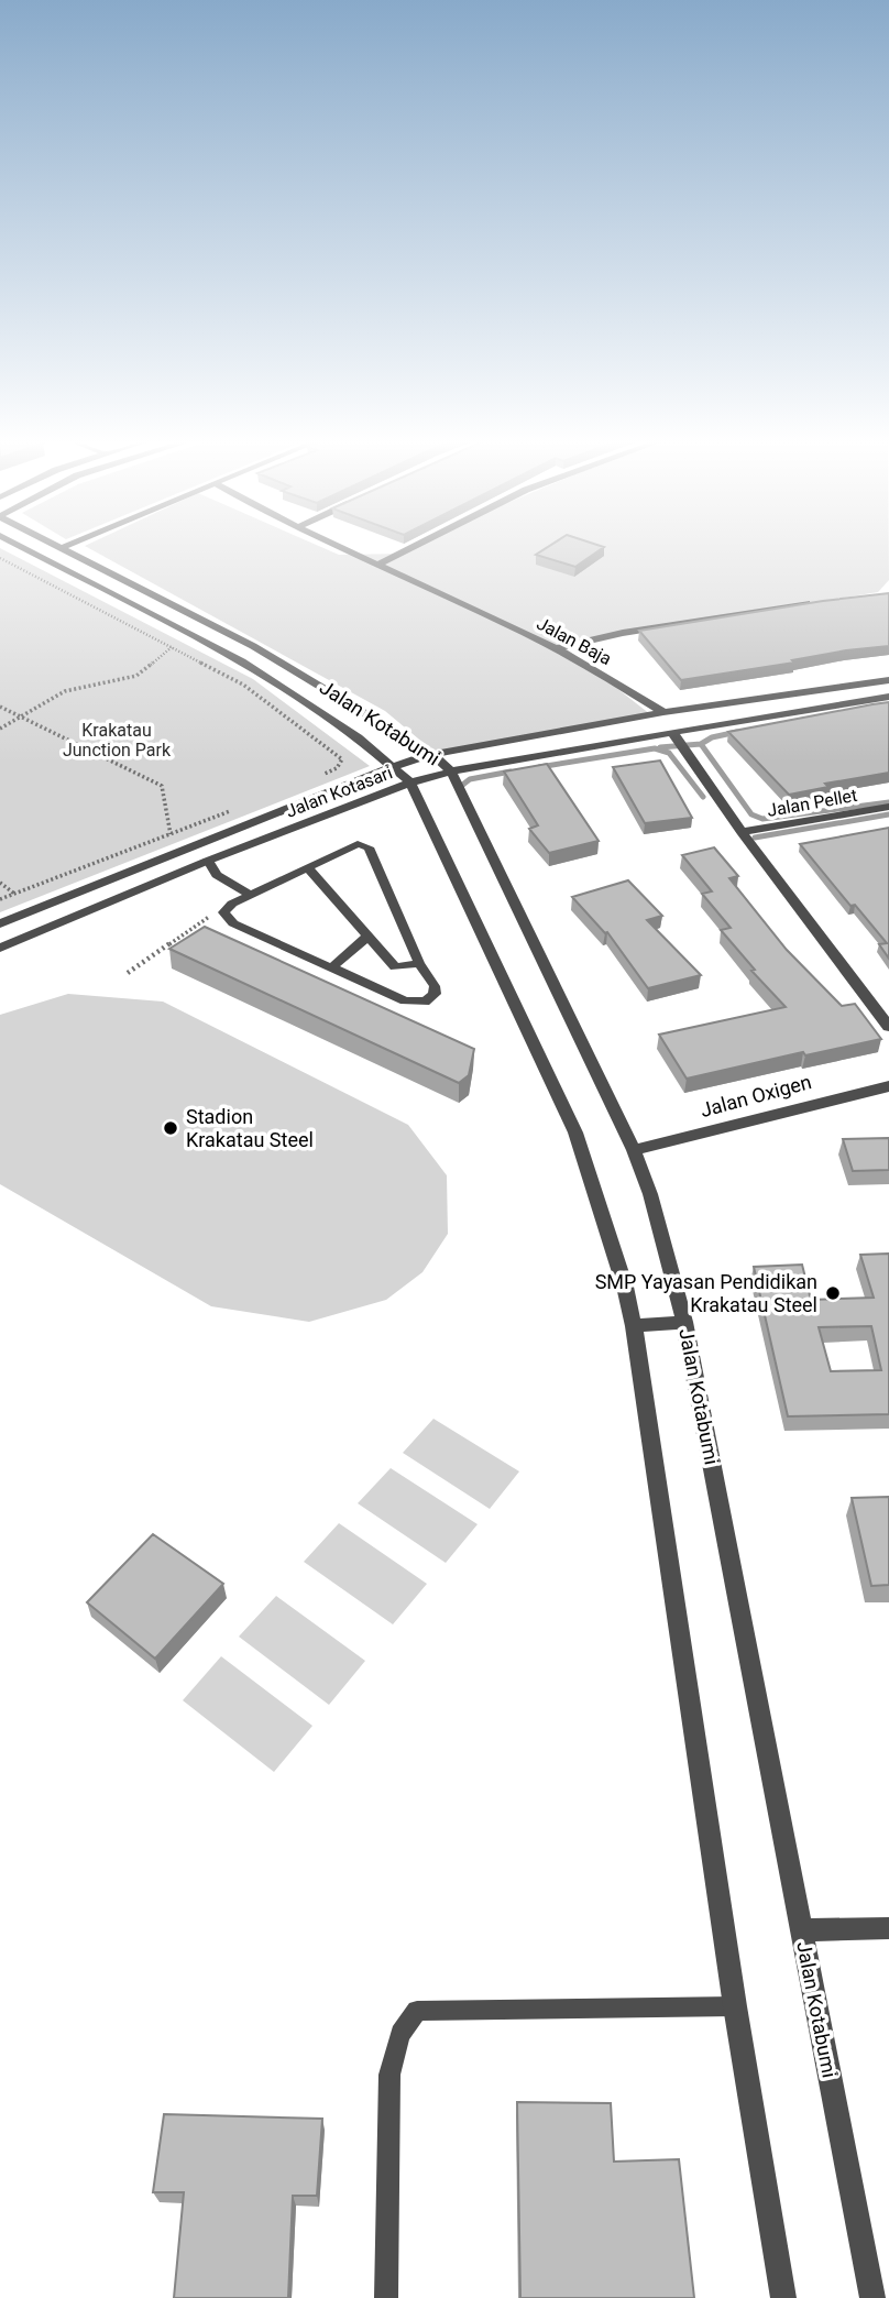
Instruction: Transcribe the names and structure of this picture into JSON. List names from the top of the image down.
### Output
{
  "streets": {
    "street": [
      "Jalan Baja",
      "Jalan Kotabumi",
      "Jalan Kotasari",
      "Jalan Pellet",
      "Jalan Oxigen"
    ]
  },
  "crossings": [
    ["Jalan Baja", "Jalan Kotasari"],
    ["Jalan Kotabumi", "Jalan Kotasari"],
    ["Jalan Kotabumi", "Jalan Oxigen"]
  ],
  "parks": ["Krakatau Junction Park"],
  "places": ["Stadion Krakatau Steel", "SMP Yayasan Pendidikan Krakatau Steel"]
}
